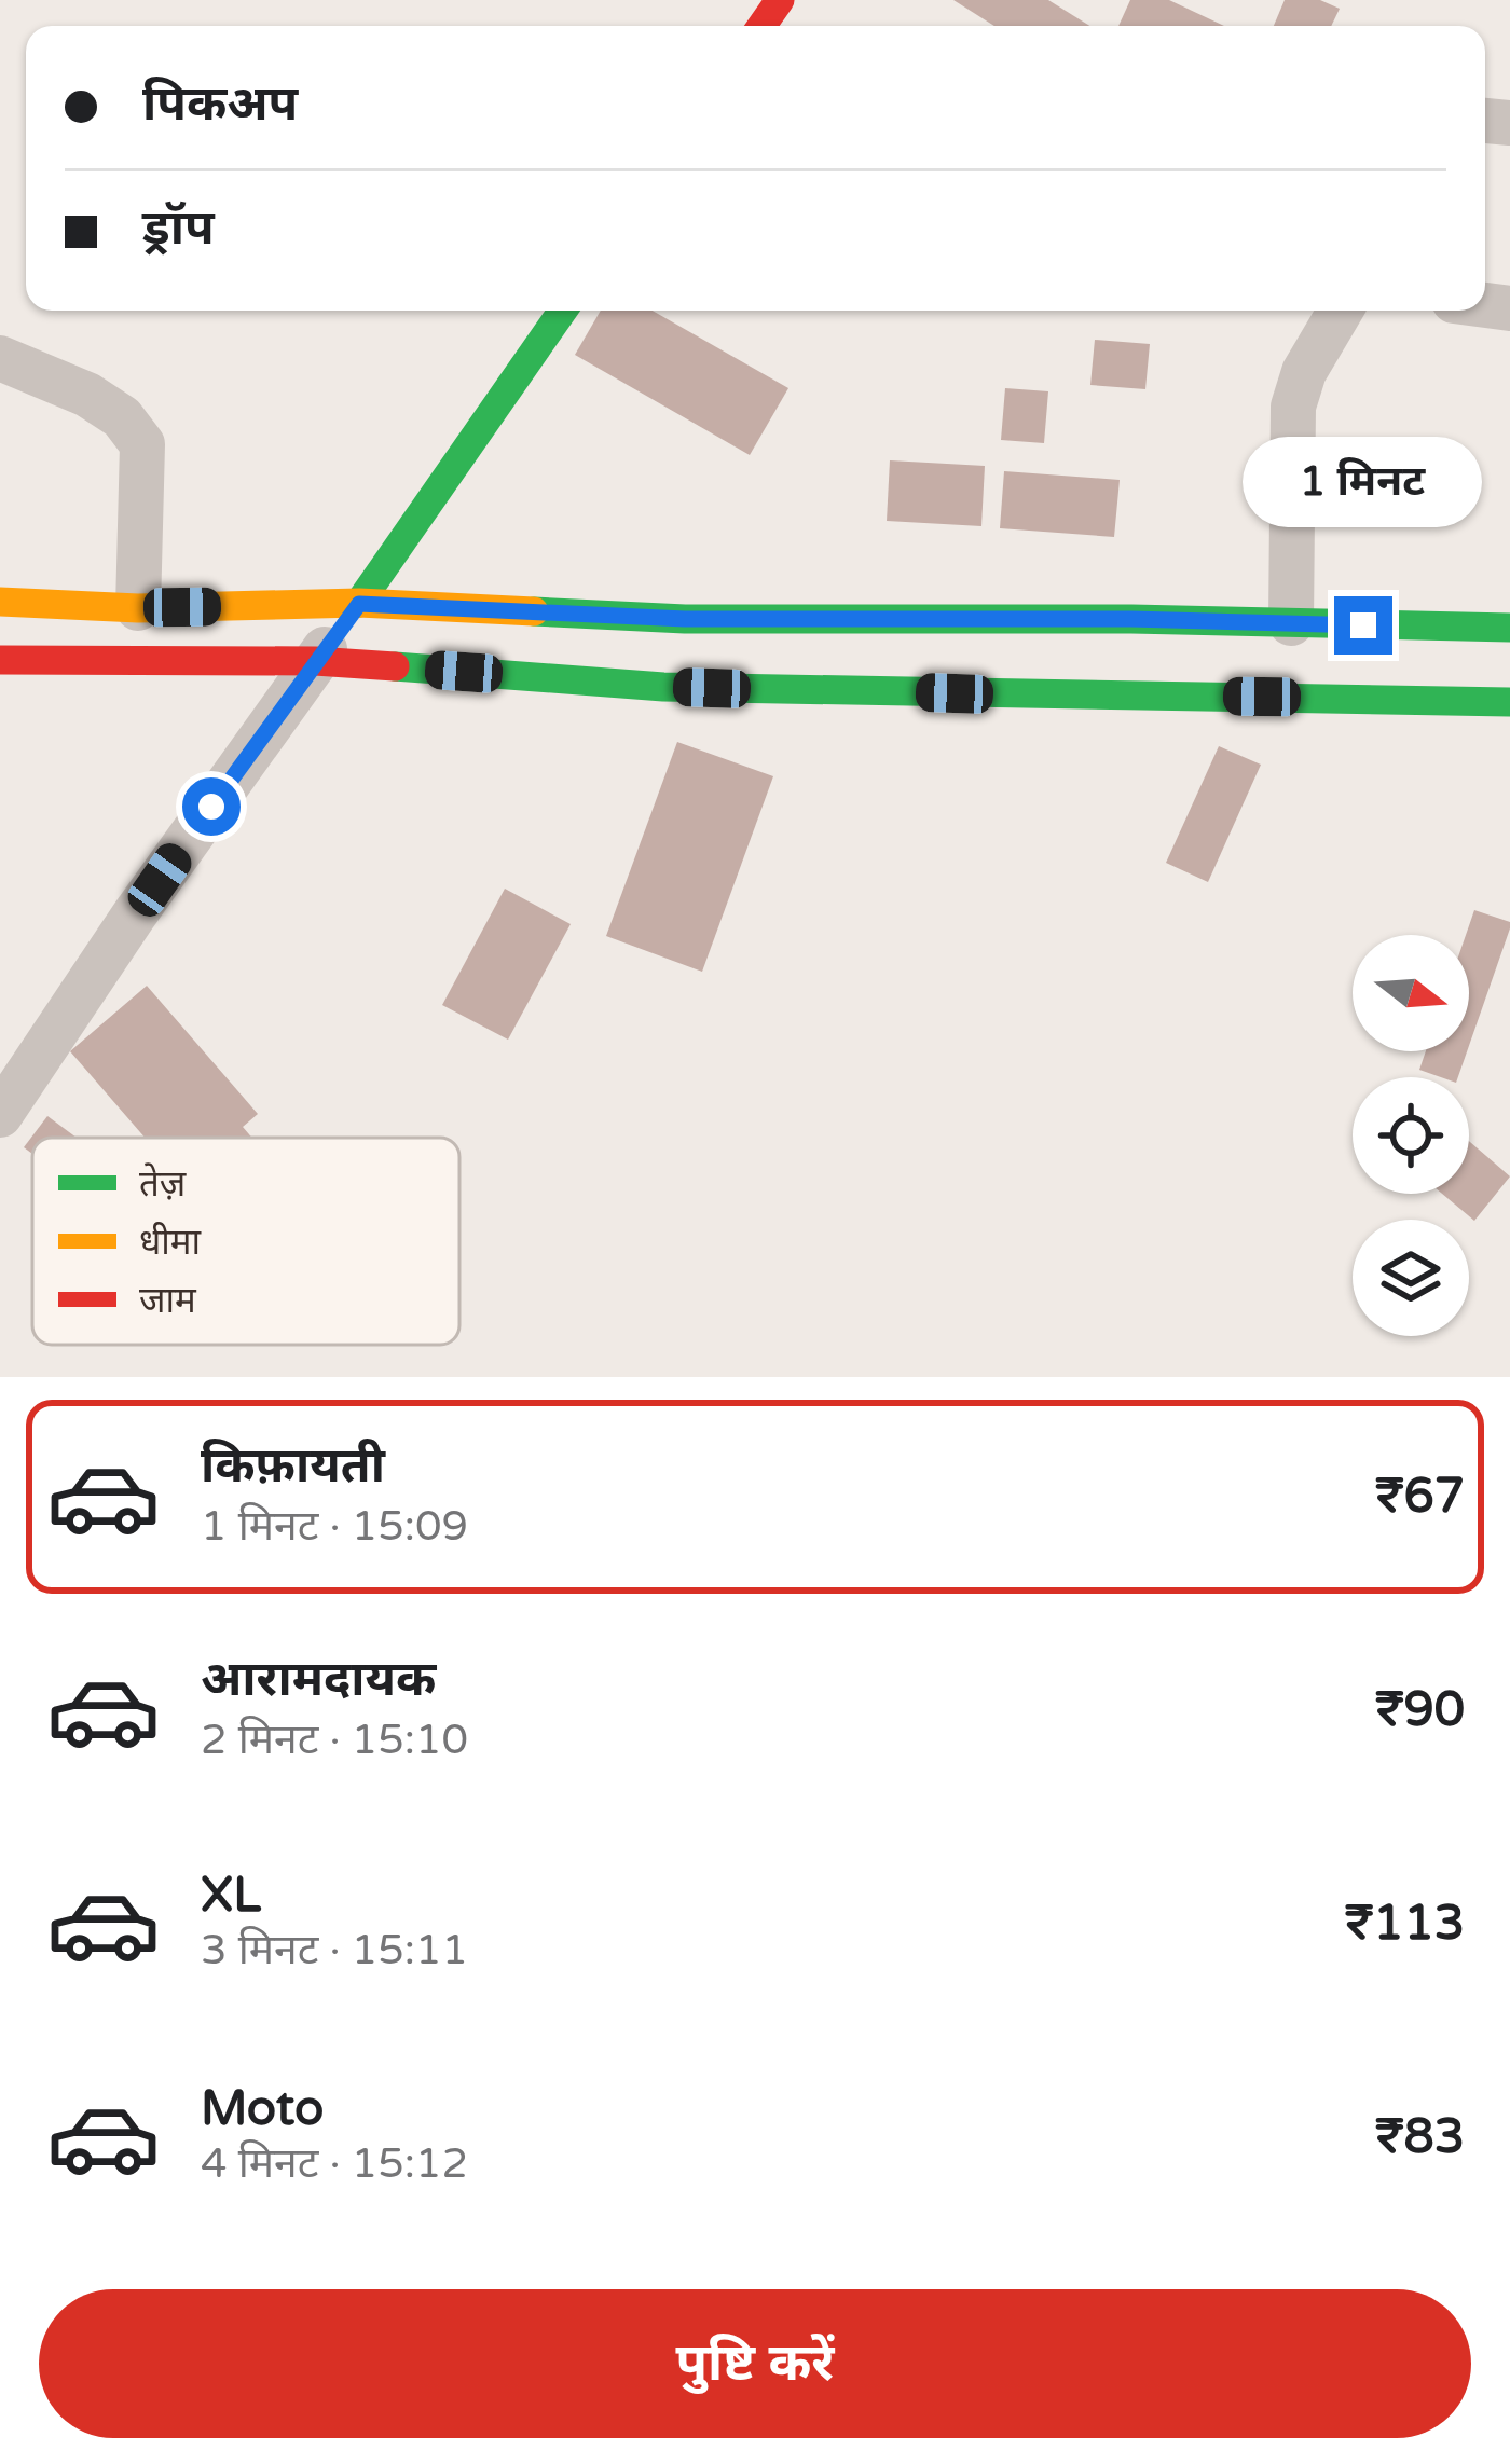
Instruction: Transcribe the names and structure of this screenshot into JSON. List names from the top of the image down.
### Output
{
  "legend": ["तेज़", "धीमा", "जाम"],
  "north": "right",
  "page": {
    "banner": ["पिकअप", "ड्रॉप"],
    "bubble": "1 मिनट",
    "list": [
      {
        "name": "किफ़ायती",
        "note": "1 मिनट · 15:09",
        "value": "₹67"
      },
      {
        "name": "आरामदायक",
        "note": "2 मिनट · 15:10",
        "value": "₹90"
      },
      {
        "name": "XL",
        "note": "3 मिनट · 15:11",
        "value": "₹113"
      },
      {
        "name": "Moto",
        "note": "4 मिनट · 15:12",
        "value": "₹83"
      }
    ],
    "buttons": "पुष्टि करें"
  }
}
